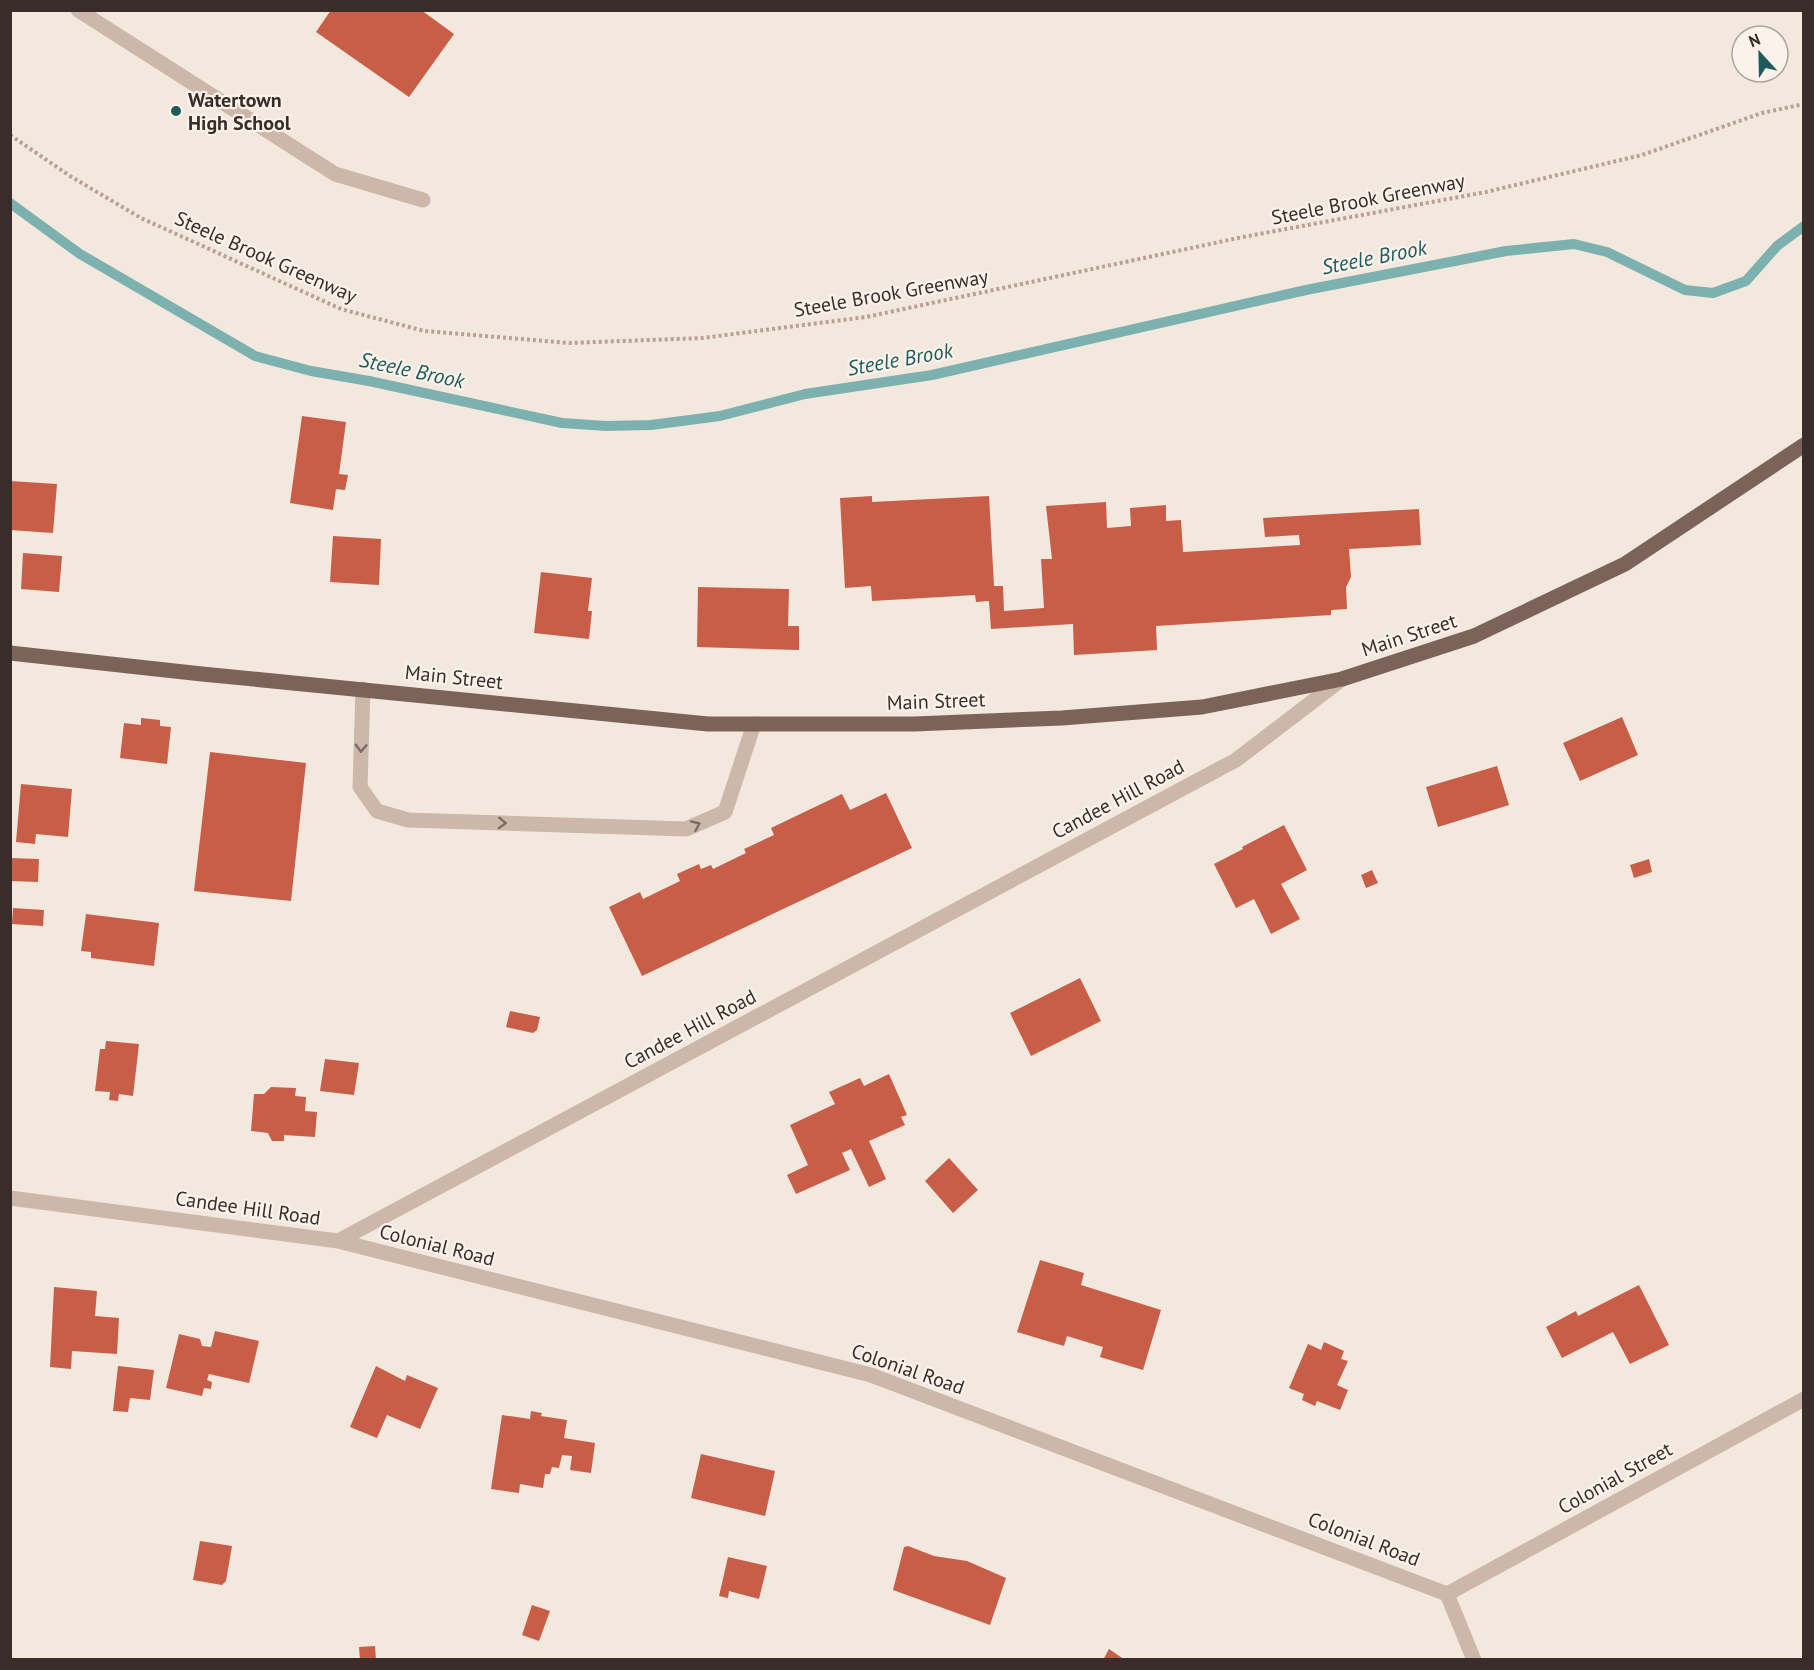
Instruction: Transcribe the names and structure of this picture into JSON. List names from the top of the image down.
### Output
{
  "streets": {
    "main road": ["Main Street"],
    "street": ["Candee Hill Road", "Colonial Road", "Colonial Street"],
    "path": ["Steele Brook Greenway"]
  },
  "crossings": [
    ["Main Street", "Candee Hill Road"],
    ["Candee Hill Road", "Colonial Road"],
    ["Colonial Road", "Colonial Street"]
  ],
  "water": ["Steele Brook"],
  "places": ["Watertown High School"],
  "north": "top"
}
